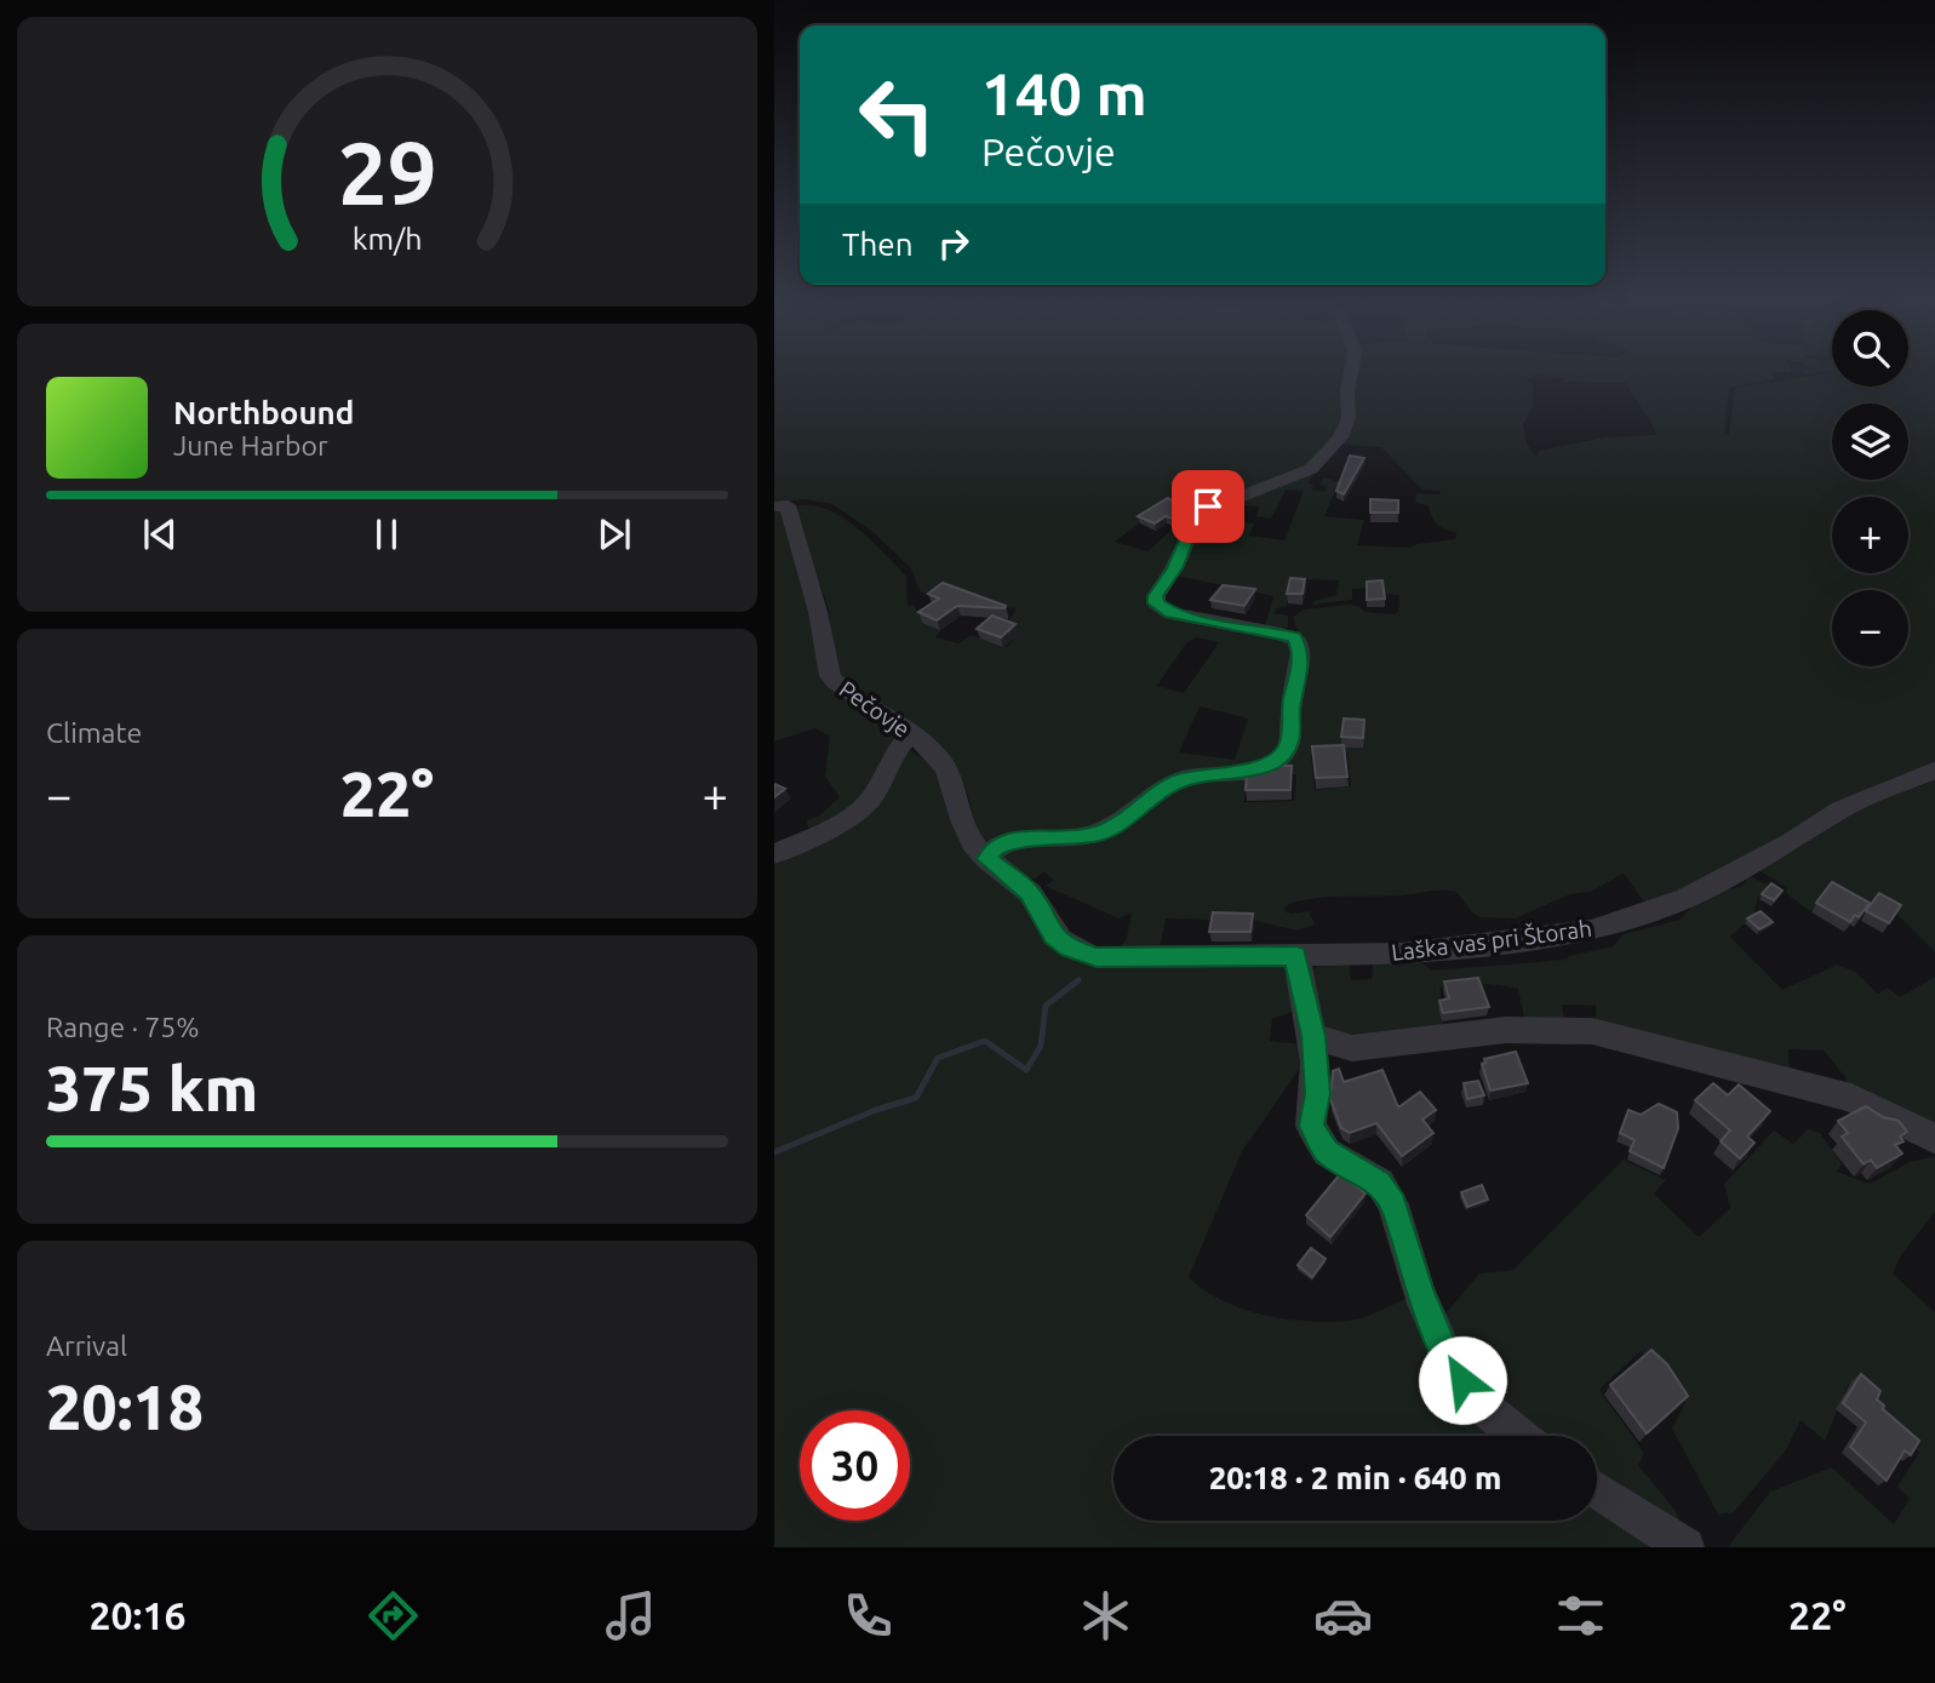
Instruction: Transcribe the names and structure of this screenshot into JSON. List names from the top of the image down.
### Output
{
  "streets": {
    "street": ["Pečovje", "Laška vas pri Štorah"]
  },
  "crossings": [
    ["Pečovje", "Laška vas pri Štorah"]
  ],
  "page": {
    "turn": ["140 m", "Pečovje"],
    "then": "Then",
    "map_buttons": ["+", "−"],
    "song": ["Northbound", "June Harbor"],
    "tile": [
      "Climate",
      ["Range · 75%", "375 km"],
      ["Arrival", "20:18"]
    ],
    "heat": ["−", "22°", "+"],
    "limit": "30",
    "trip": "20:18 · 2 min · 640 m",
    "tabs": ["20:16", "22°"],
    "gauge": ["29", "km/h"]
  }
}
